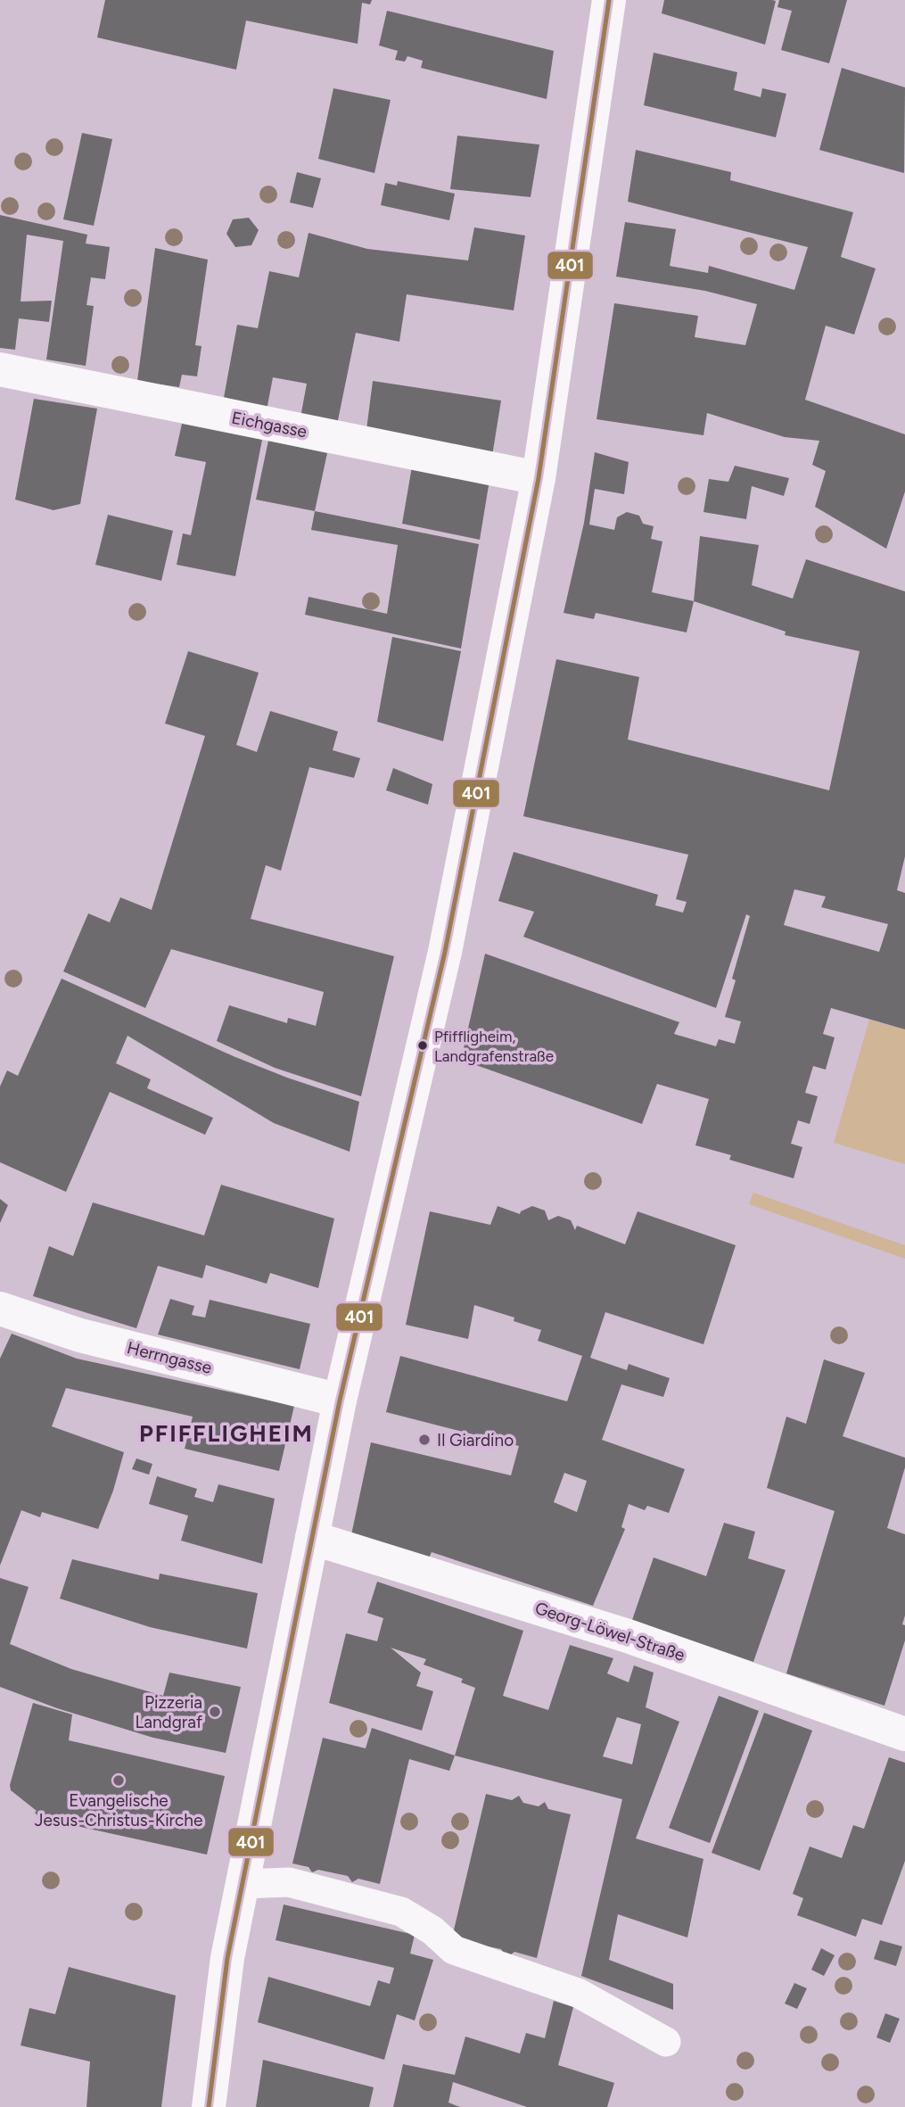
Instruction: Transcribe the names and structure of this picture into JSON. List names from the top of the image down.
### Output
{
  "streets": {
    "street": ["Eichgasse", "Herrngasse", "Georg-Löwel-Straße"]
  },
  "districts": ["PFIFFLIGHEIM"],
  "places": [
    "Pfiffligheim, Landgrafenstraße",
    "Il Giardino",
    "Pizzeria Landgraf",
    "Evangelische Jesus-Christus-Kirche"
  ],
  "lines": ["transit line 401"]
}
